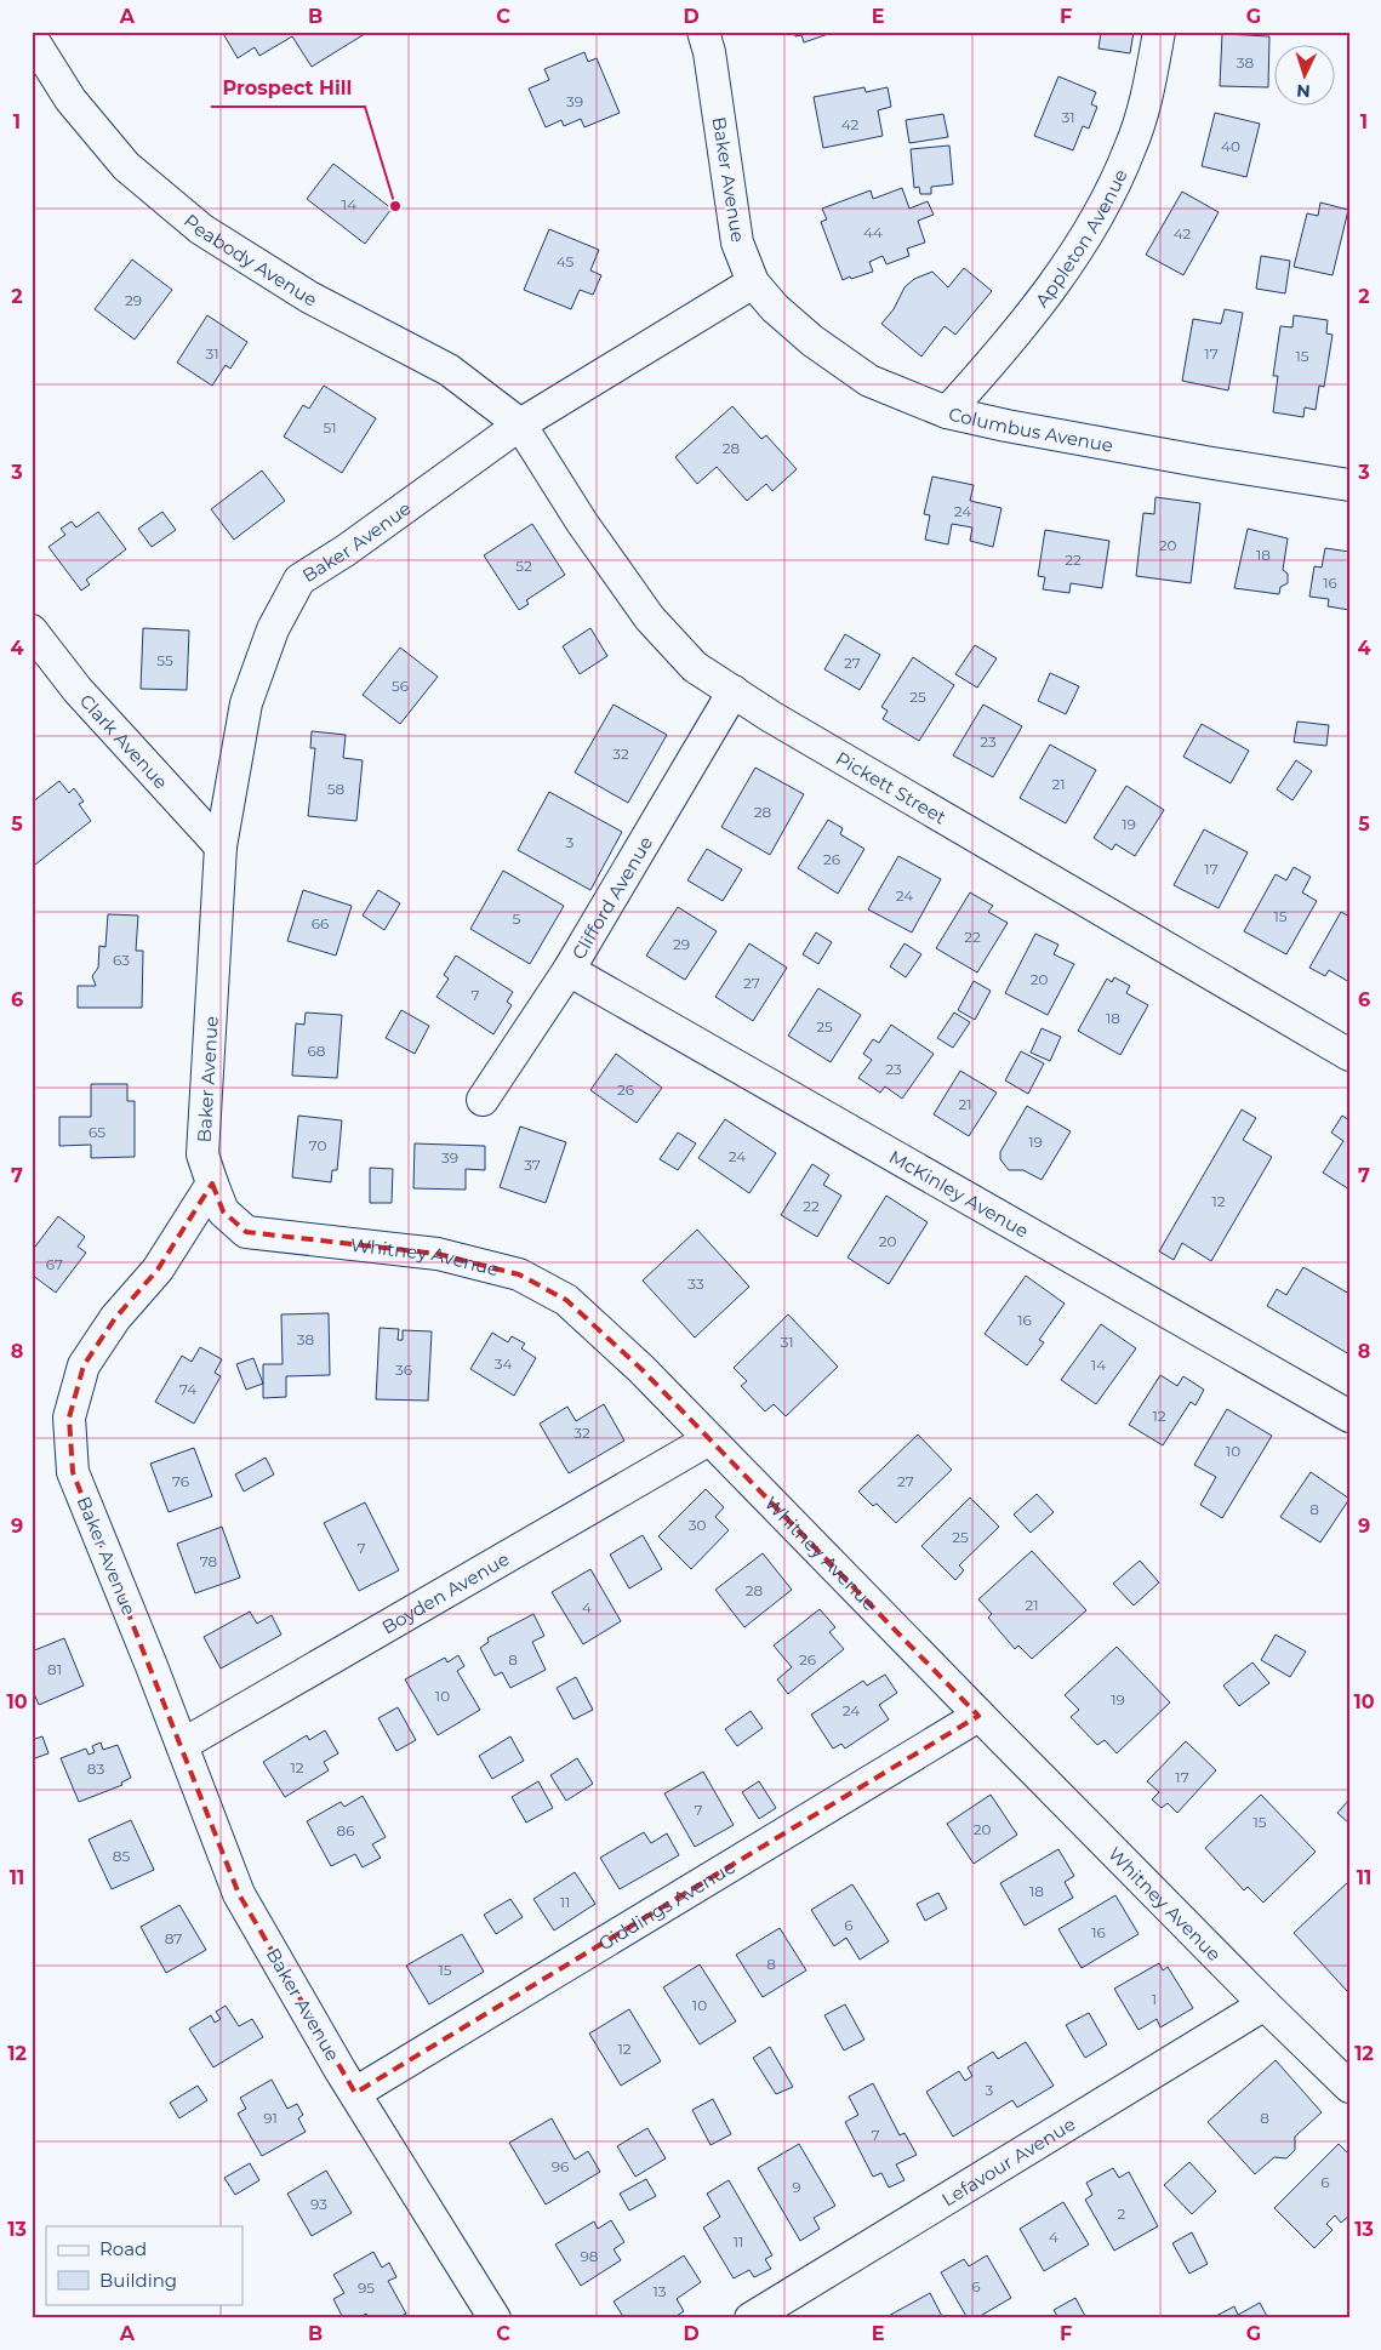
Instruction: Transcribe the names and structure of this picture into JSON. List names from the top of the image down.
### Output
{
  "streets": {
    "street": [
      "Baker Avenue",
      "Appleton Avenue",
      "Peabody Avenue",
      "Columbus Avenue",
      "Clark Avenue",
      "Pickett Street",
      "Clifford Avenue",
      "McKinley Avenue",
      "Whitney Avenue",
      "Boyden Avenue",
      "Giddings Avenue",
      "Lefavour Avenue"
    ]
  },
  "crossings": [
    ["Baker Avenue", "Peabody Avenue"],
    ["Baker Avenue", "Columbus Avenue"],
    ["Baker Avenue", "Clark Avenue"],
    ["Baker Avenue", "Pickett Street"],
    ["Baker Avenue", "Whitney Avenue"],
    ["Baker Avenue", "Boyden Avenue"],
    ["Baker Avenue", "Giddings Avenue"],
    ["Appleton Avenue", "Columbus Avenue"],
    ["Peabody Avenue", "Pickett Street"],
    ["Pickett Street", "Clifford Avenue"],
    ["Clifford Avenue", "McKinley Avenue"],
    ["Whitney Avenue", "Boyden Avenue"],
    ["Whitney Avenue", "Giddings Avenue"],
    ["Whitney Avenue", "Lefavour Avenue"]
  ],
  "places": ["Prospect Hill"],
  "house_numbers": [
    "38",
    "39",
    "31",
    "42",
    "40",
    "14",
    "44",
    "42",
    "45",
    "29",
    "31",
    "17",
    "15",
    "51",
    "28",
    "24",
    "20",
    "18",
    "22",
    "52",
    "16",
    "55",
    "27",
    "56",
    "25",
    "23",
    "32",
    "21",
    "58",
    "28",
    "19",
    "3",
    "26",
    "17",
    "24",
    "15",
    "5",
    "66",
    "22",
    "29",
    "63",
    "20",
    "27",
    "7",
    "18",
    "25",
    "68",
    "23",
    "26",
    "21",
    "65",
    "19",
    "70",
    "24",
    "39",
    "37",
    "12",
    "22",
    "20",
    "67",
    "33",
    "16",
    "38",
    "31",
    "34",
    "14",
    "36",
    "74",
    "12",
    "32",
    "10",
    "76",
    "27",
    "8",
    "30",
    "25",
    "7",
    "78",
    "28",
    "21",
    "4",
    "8",
    "26",
    "81",
    "10",
    "19",
    "24",
    "12",
    "83",
    "17",
    "7",
    "15",
    "20",
    "86",
    "85",
    "18",
    "11",
    "6",
    "16",
    "87",
    "8",
    "15",
    "1",
    "10",
    "12",
    "3",
    "91",
    "8",
    "7",
    "96",
    "6",
    "9",
    "93",
    "2",
    "4",
    "11",
    "98",
    "6",
    "95",
    "13"
  ],
  "legend": ["Road", "Building"],
  "north": "bottom",
  "grid": {
    "columns": [
      "A",
      "B",
      "C",
      "D",
      "E",
      "F",
      "G"
    ],
    "rows": [
      "1",
      "2",
      "3",
      "4",
      "5",
      "6",
      "7",
      "8",
      "9",
      "10",
      "11",
      "12",
      "13"
    ]
  }
}
